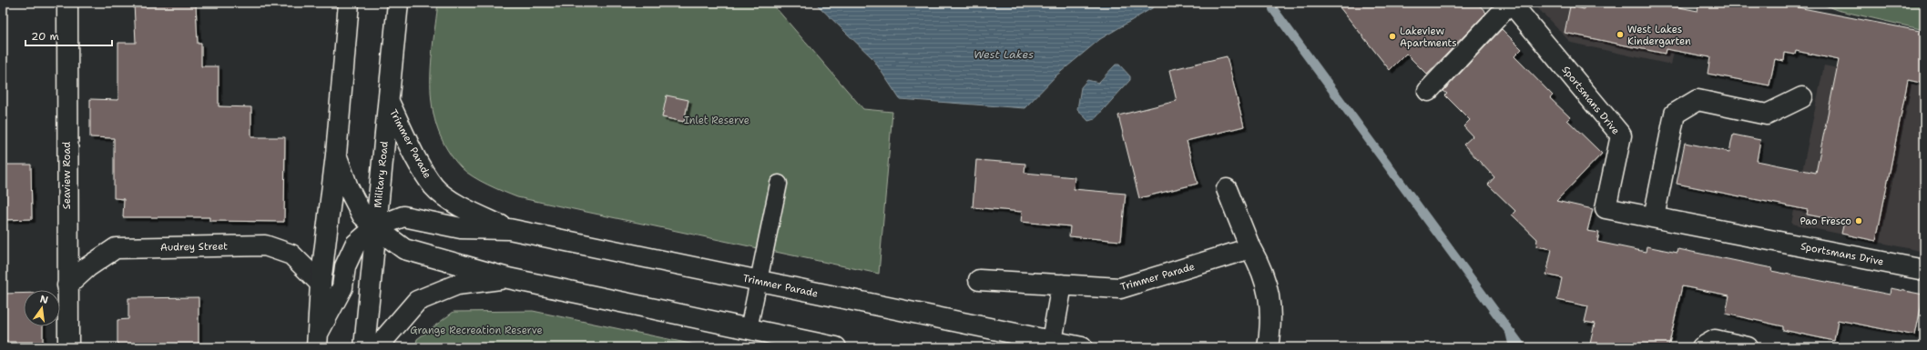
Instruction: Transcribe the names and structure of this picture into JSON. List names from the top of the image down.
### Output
{
  "streets": {
    "main road": [
      "Sportsmans Drive",
      "Trimmer Parade",
      "Military Road",
      "Seaview Road",
      "Audrey Street"
    ]
  },
  "crossings": [
    ["Trimmer Parade", "Military Road"],
    ["Seaview Road", "Audrey Street"]
  ],
  "water": ["West Lakes"],
  "parks": ["Inlet Reserve", "Grange Recreation Reserve"],
  "places": ["West Lakes Kindergarten", "Lakeview Apartments", "Pao Fresco"],
  "scale_bar": "20 m",
  "north": "top"
}
